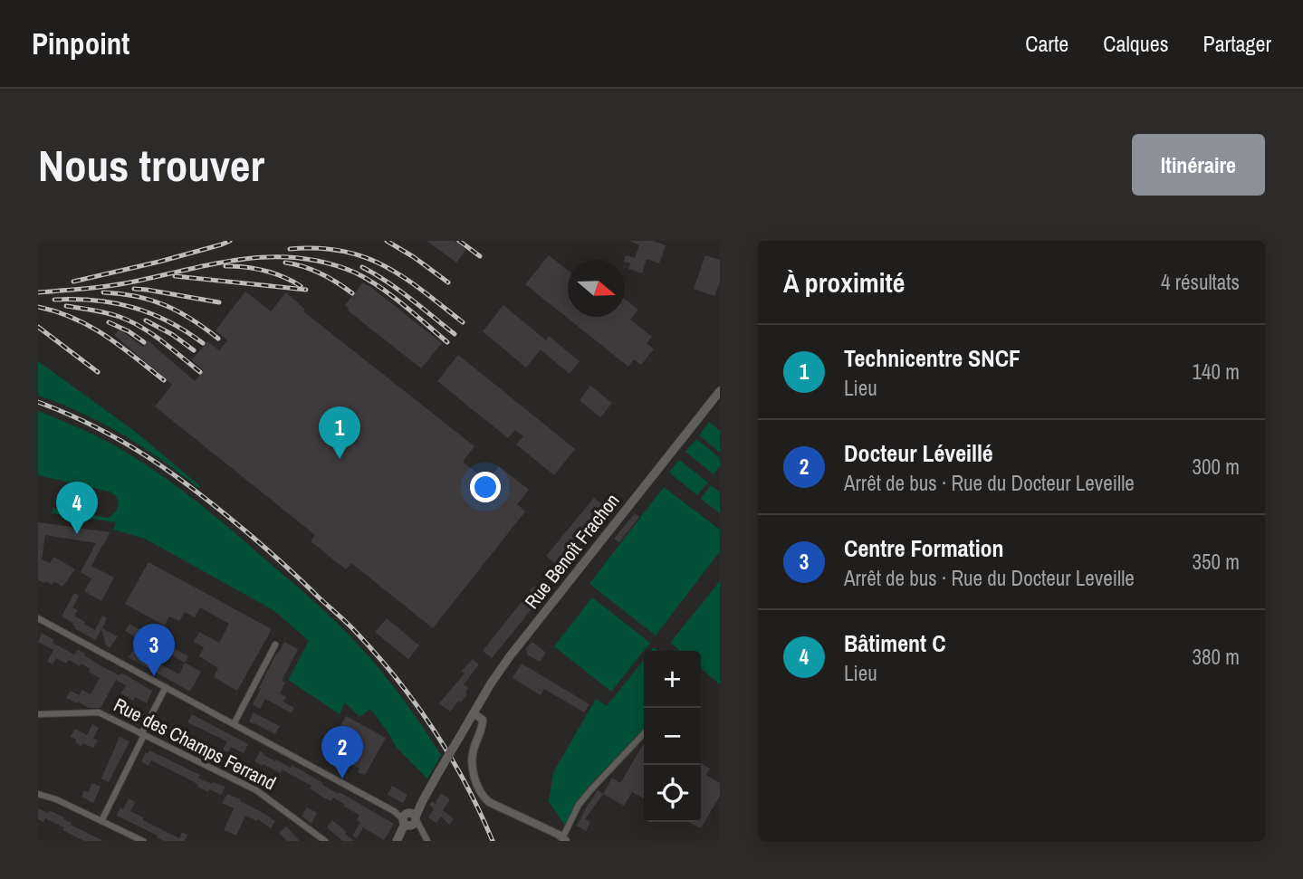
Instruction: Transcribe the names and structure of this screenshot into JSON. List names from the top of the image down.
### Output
{
  "streets": {
    "main road": ["Rue Benoît Frachon"],
    "street": ["Rue des Champs Ferrand"]
  },
  "north": "right",
  "page": {
    "header": "Pinpoint",
    "nav": ["Carte", "Calques", "Partager"],
    "buttons": "Itinéraire",
    "title": "Nous trouver",
    "heading": ["À proximité", "4 résultats"],
    "list": [
      {
        "mark": "1",
        "name": "Technicentre SNCF",
        "note": "Lieu",
        "value": "140 m"
      },
      {
        "mark": "2",
        "name": "Docteur Léveillé",
        "note": "Arrêt de bus · Rue du Docteur Leveille",
        "value": "300 m"
      },
      {
        "mark": "3",
        "name": "Centre Formation",
        "note": "Arrêt de bus · Rue du Docteur Leveille",
        "value": "350 m"
      },
      {
        "mark": "4",
        "name": "Bâtiment C",
        "note": "Lieu",
        "value": "380 m"
      }
    ],
    "pins": [
      "1",
      "4",
      "3",
      "2"
    ],
    "map_buttons": ["+", "−"]
  }
}
